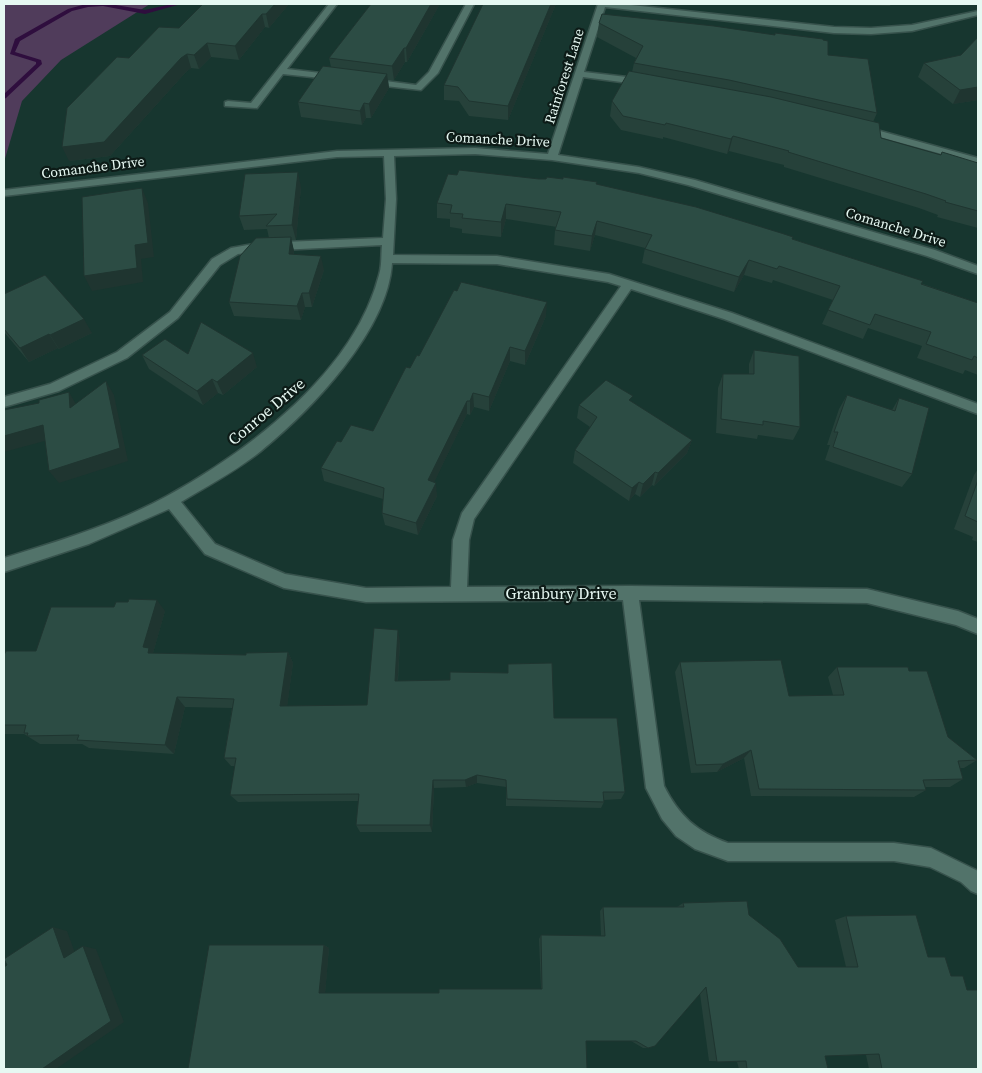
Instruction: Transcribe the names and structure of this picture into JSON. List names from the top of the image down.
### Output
{
  "streets": {
    "street": [
      "Rainforest Lane",
      "Comanche Drive",
      "Conroe Drive",
      "Granbury Drive"
    ]
  },
  "crossings": [
    ["Rainforest Lane", "Comanche Drive"],
    ["Comanche Drive", "Conroe Drive"],
    ["Conroe Drive", "Granbury Drive"]
  ]
}
